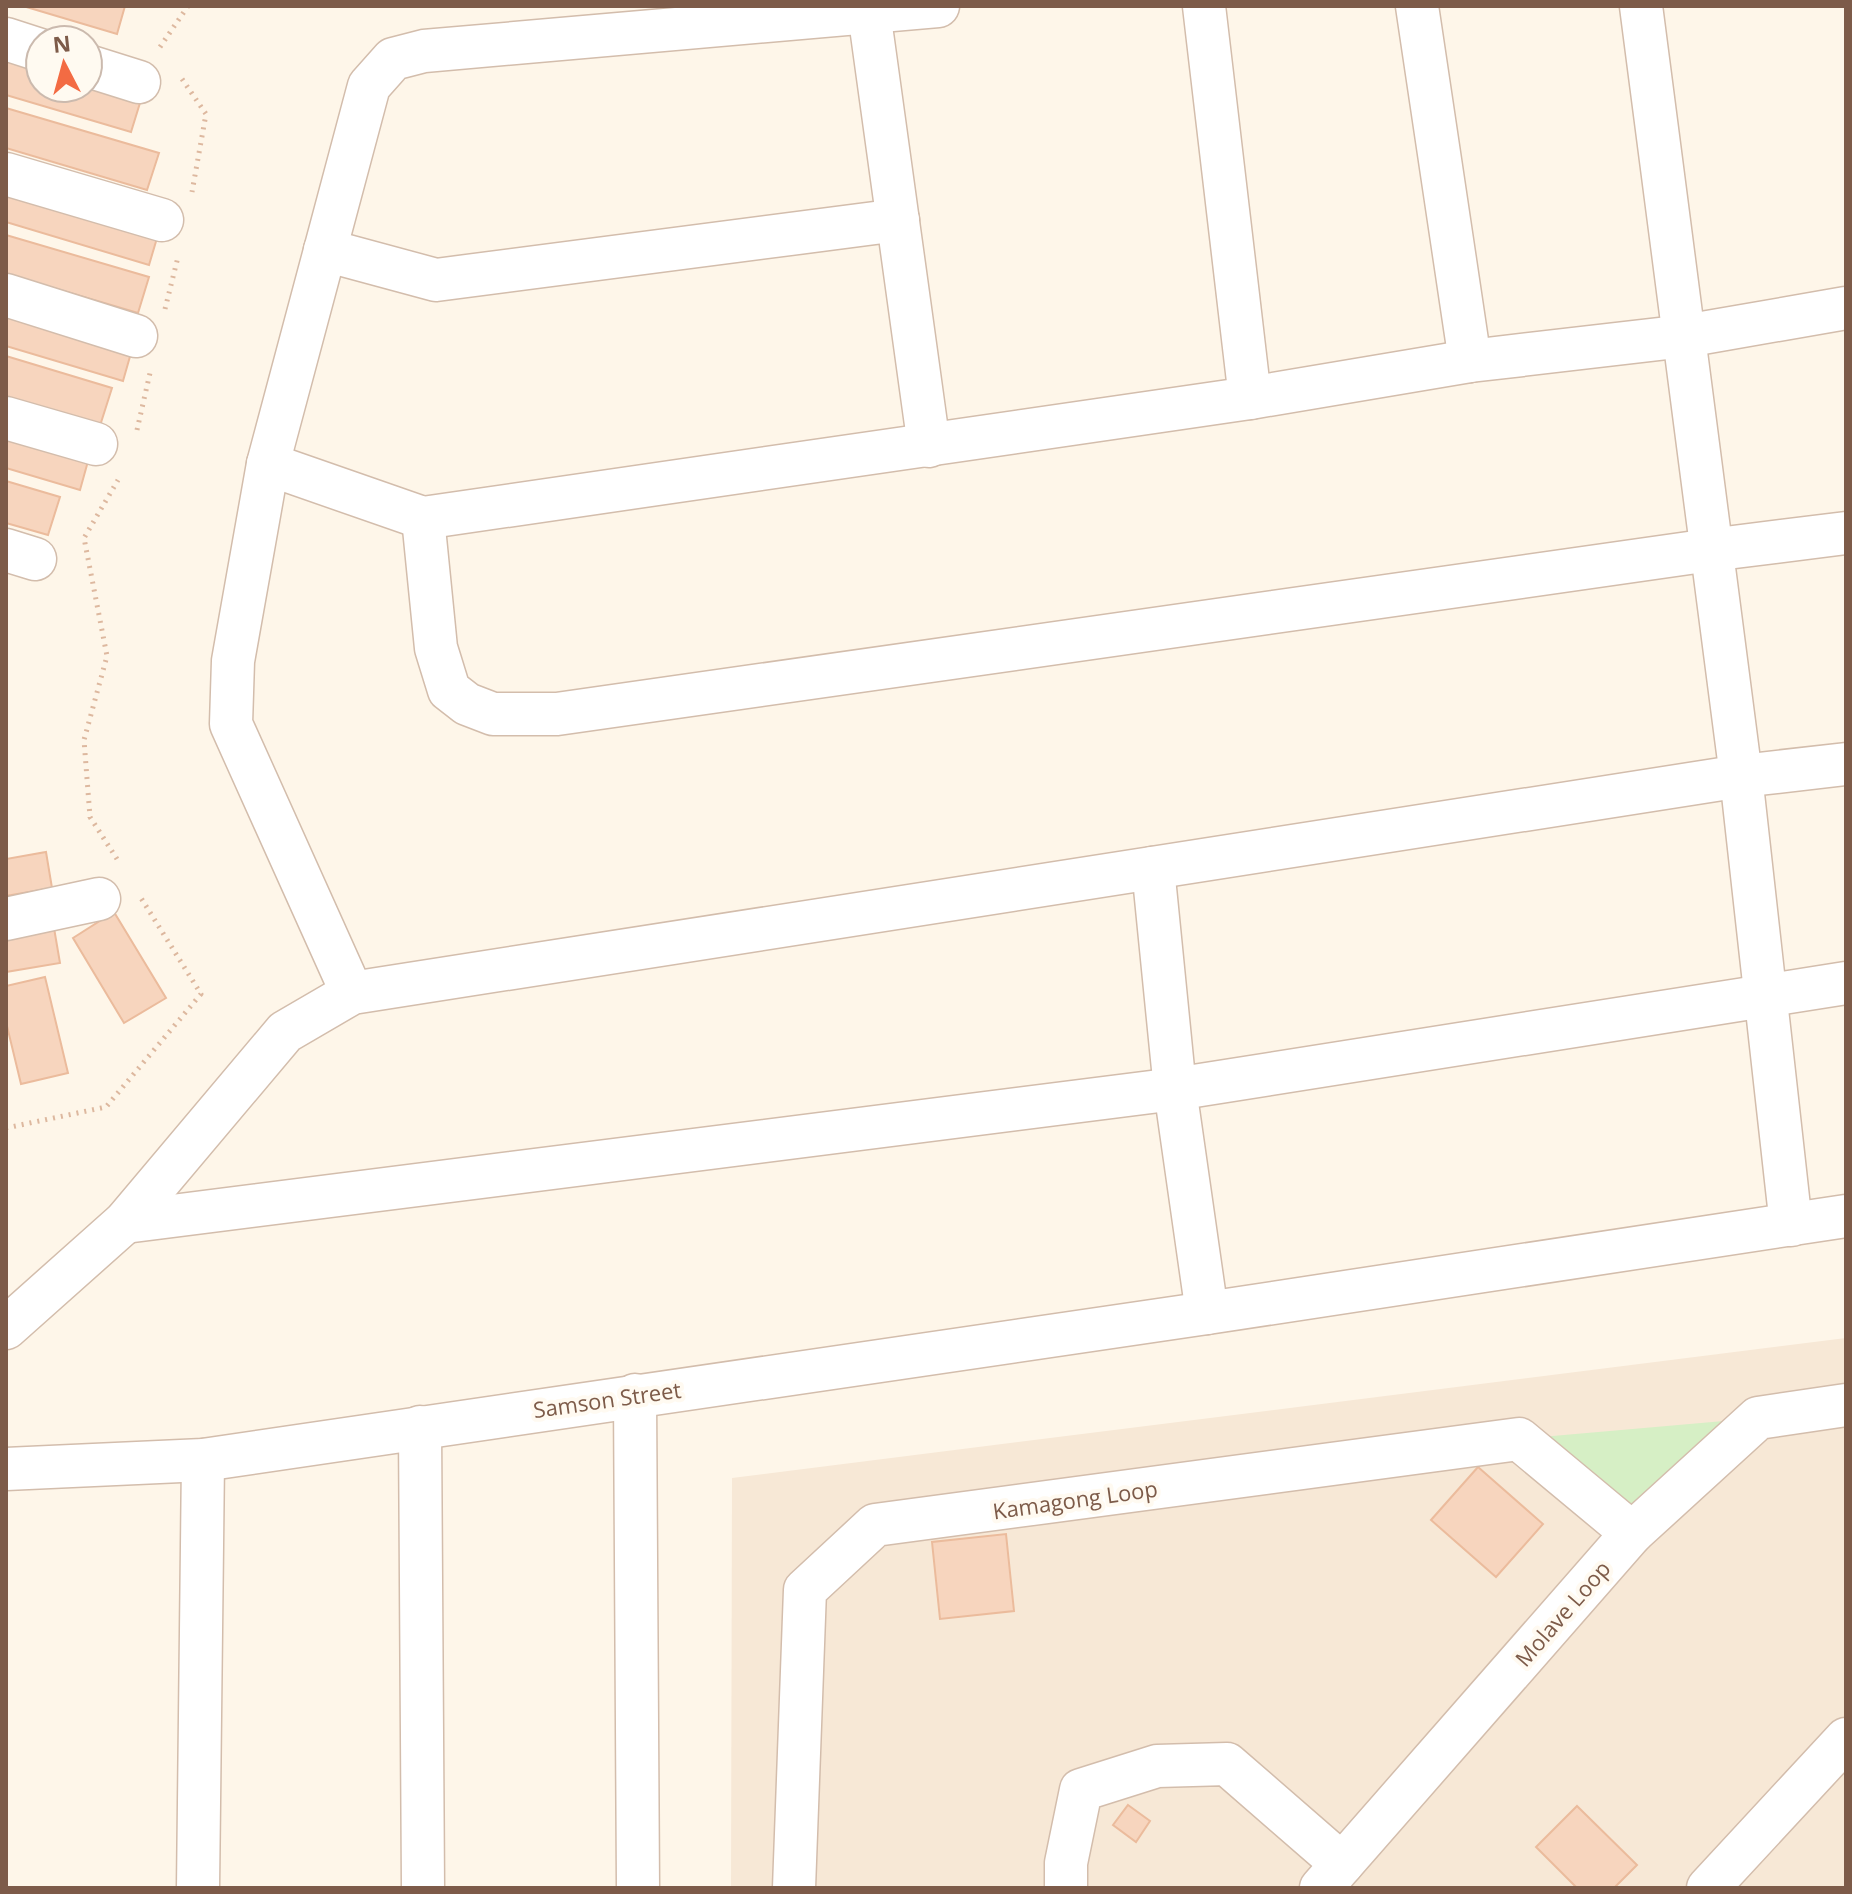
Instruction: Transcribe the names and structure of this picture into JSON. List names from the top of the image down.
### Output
{
  "streets": {
    "street": ["Samson Street", "Kamagong Loop", "Molave Loop"]
  },
  "crossings": [
    ["Kamagong Loop", "Molave Loop"]
  ],
  "north": "top"
}
